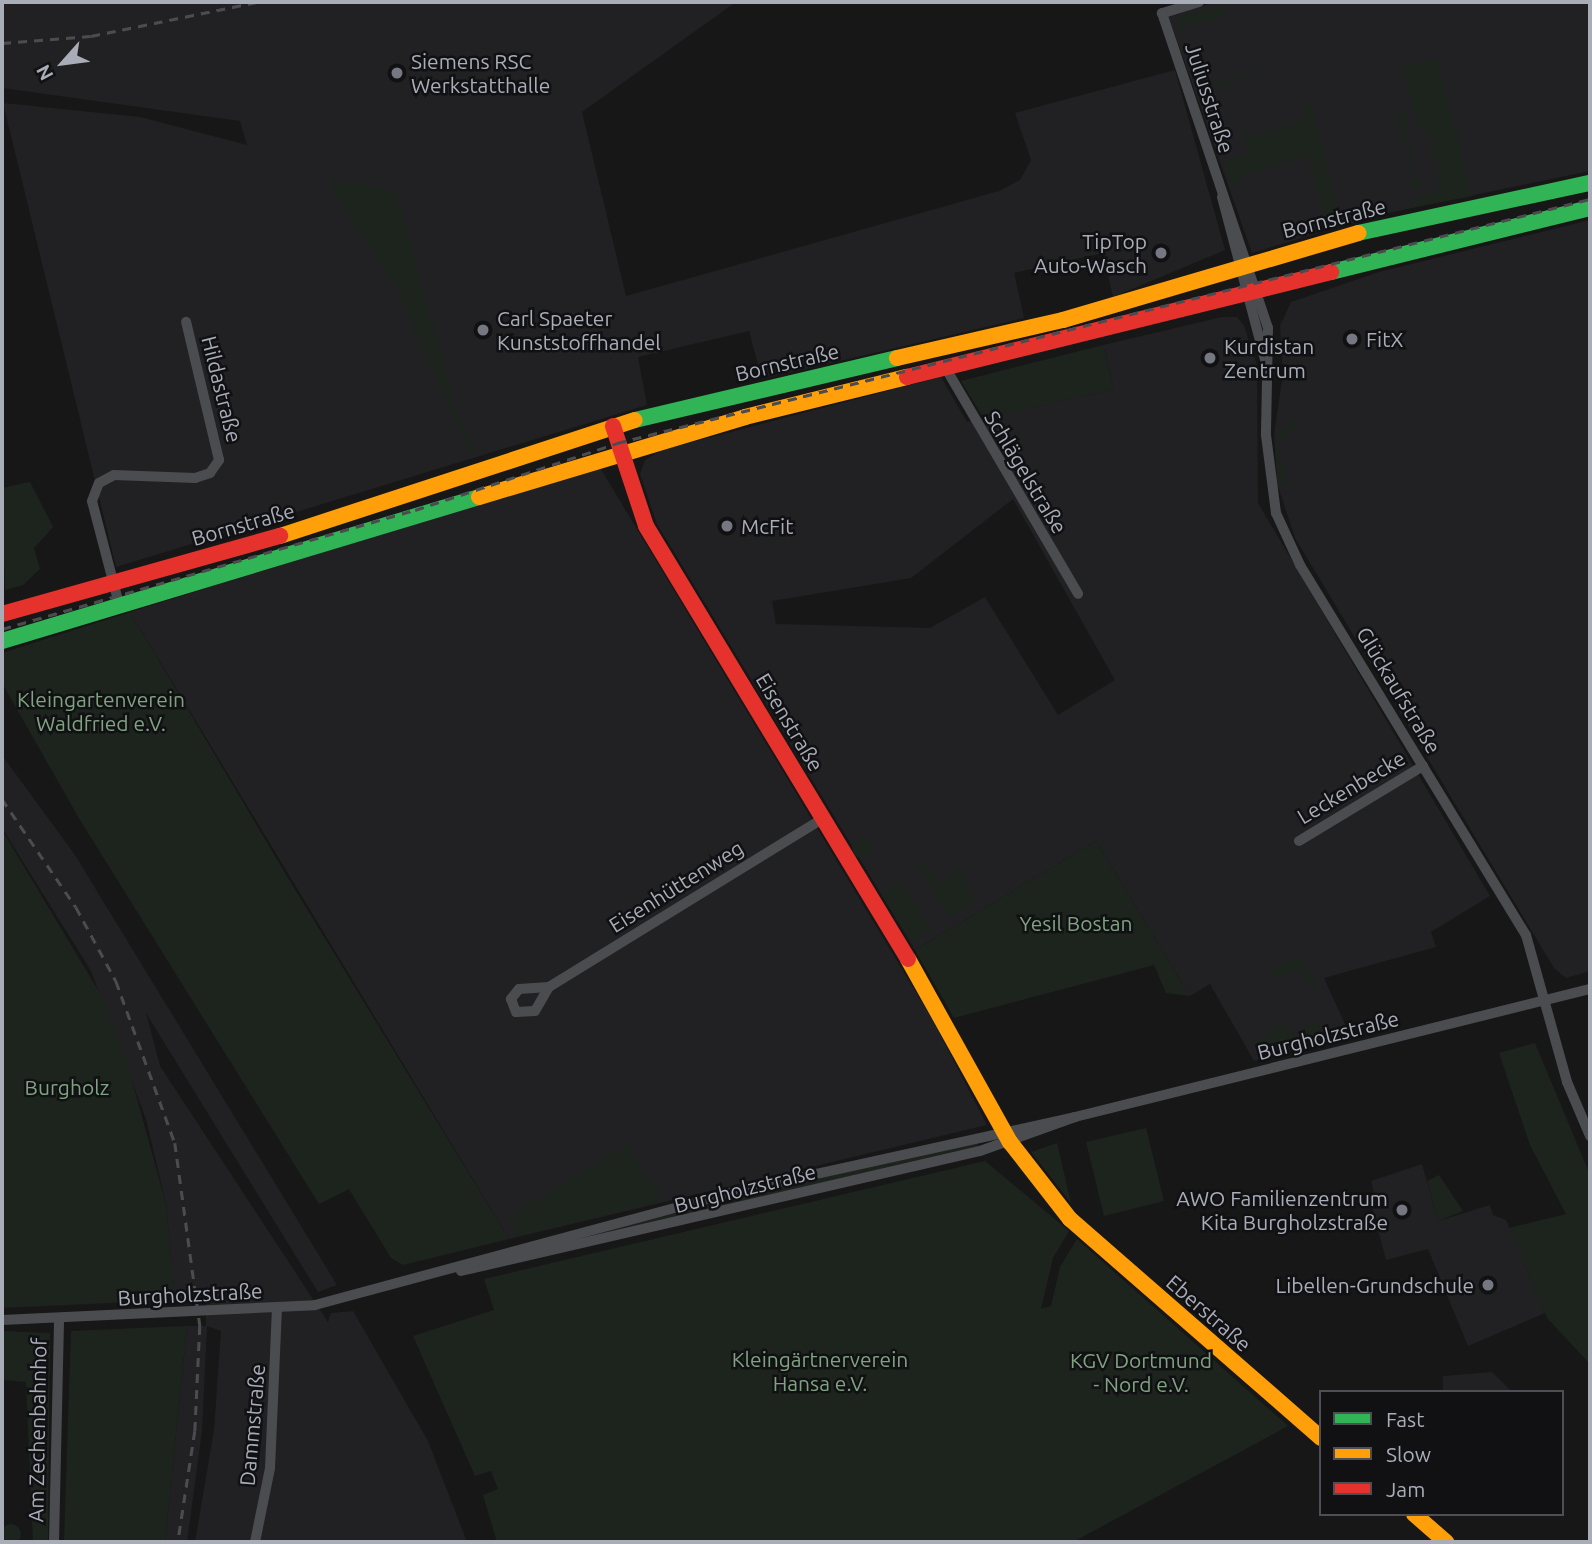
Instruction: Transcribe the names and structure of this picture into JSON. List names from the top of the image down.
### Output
{
  "streets": {
    "main road": ["Bornstraße", "Eisenstraße", "Eberstraße"],
    "street": [
      "Juliusstraße",
      "Hildastraße",
      "Schlägelstraße",
      "Glückaufstraße",
      "Leckenbecke",
      "Eisenhüttenweg",
      "Burgholzstraße",
      "Dammstraße",
      "Am Zechenbahnhof"
    ]
  },
  "crossings": [
    ["Juliusstraße", "Bornstraße"],
    ["Juliusstraße", "Glückaufstraße"],
    ["Bornstraße", "Hildastraße"],
    ["Bornstraße", "Schlägelstraße"],
    ["Bornstraße", "Glückaufstraße"],
    ["Bornstraße", "Eisenstraße"],
    ["Glückaufstraße", "Leckenbecke"],
    ["Glückaufstraße", "Burgholzstraße"],
    ["Eisenstraße", "Eisenhüttenweg"],
    ["Eisenstraße", "Burgholzstraße"],
    ["Eisenstraße", "Eberstraße"],
    ["Burgholzstraße", "Eberstraße"],
    ["Burgholzstraße", "Dammstraße"],
    ["Burgholzstraße", "Am Zechenbahnhof"]
  ],
  "parks": [
    "Kleingartenverein Waldfried e.V.",
    "Yesil Bostan",
    "Burgholz",
    "Kleingärtnerverein Hansa e.V.",
    "KGV Dortmund - Nord e.V."
  ],
  "places": [
    "Siemens RSC Werkstatthalle",
    "TipTop Auto-Wasch",
    "Carl Spaeter Kunststoffhandel",
    "FitX",
    "Kurdistan Zentrum",
    "McFit",
    "AWO Familienzentrum Kita Burgholzstraße",
    "Libellen-Grundschule"
  ],
  "legend": ["Fast", "Slow", "Jam"],
  "north": "bottom left"
}
